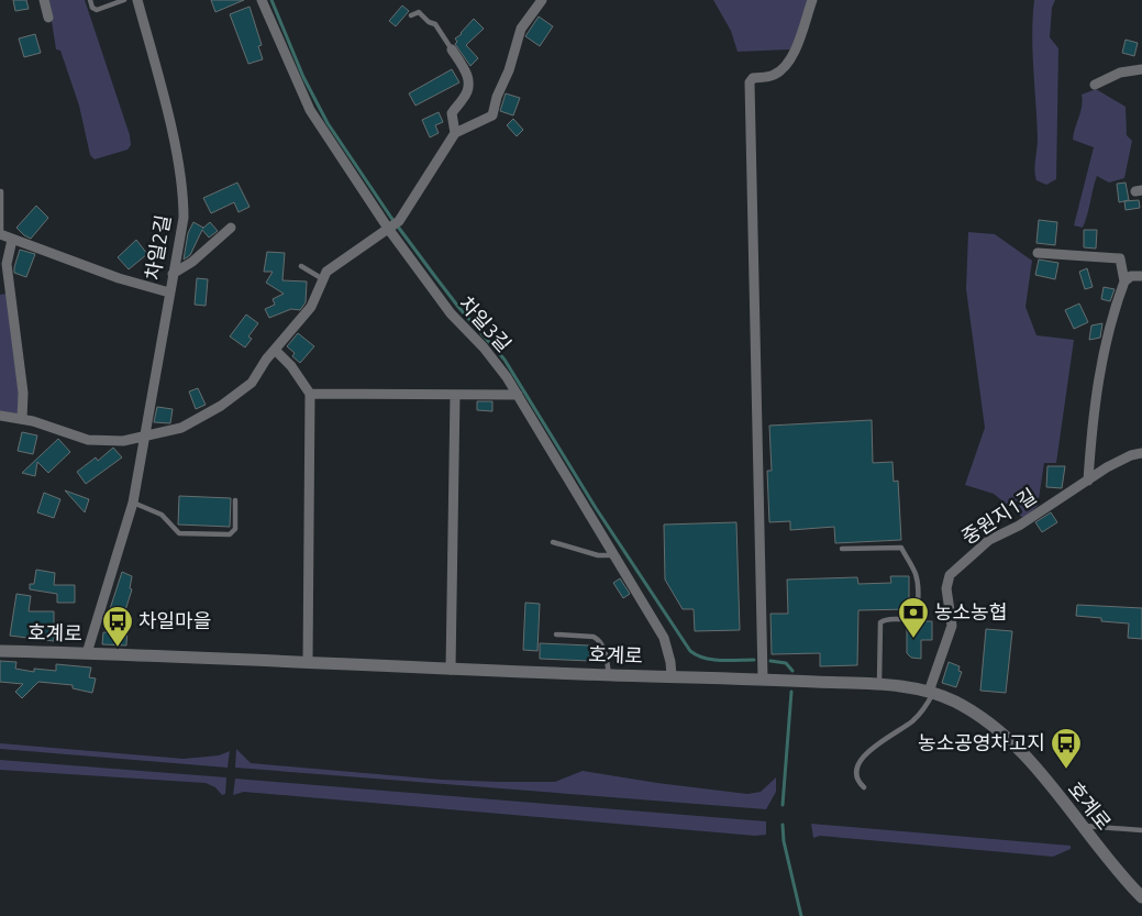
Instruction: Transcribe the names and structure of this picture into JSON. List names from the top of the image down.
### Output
{
  "streets": {
    "street": [
      "차일2길",
      "차일3길",
      "중원지1길",
      "호계로"
    ]
  },
  "crossings": [
    ["차일2길", "호계로"],
    ["차일3길", "호계로"],
    ["중원지1길", "호계로"]
  ],
  "places": {
    "bank": ["농소농협"],
    "bus stop": ["차일마을", "농소공영차고지"]
  }
}
